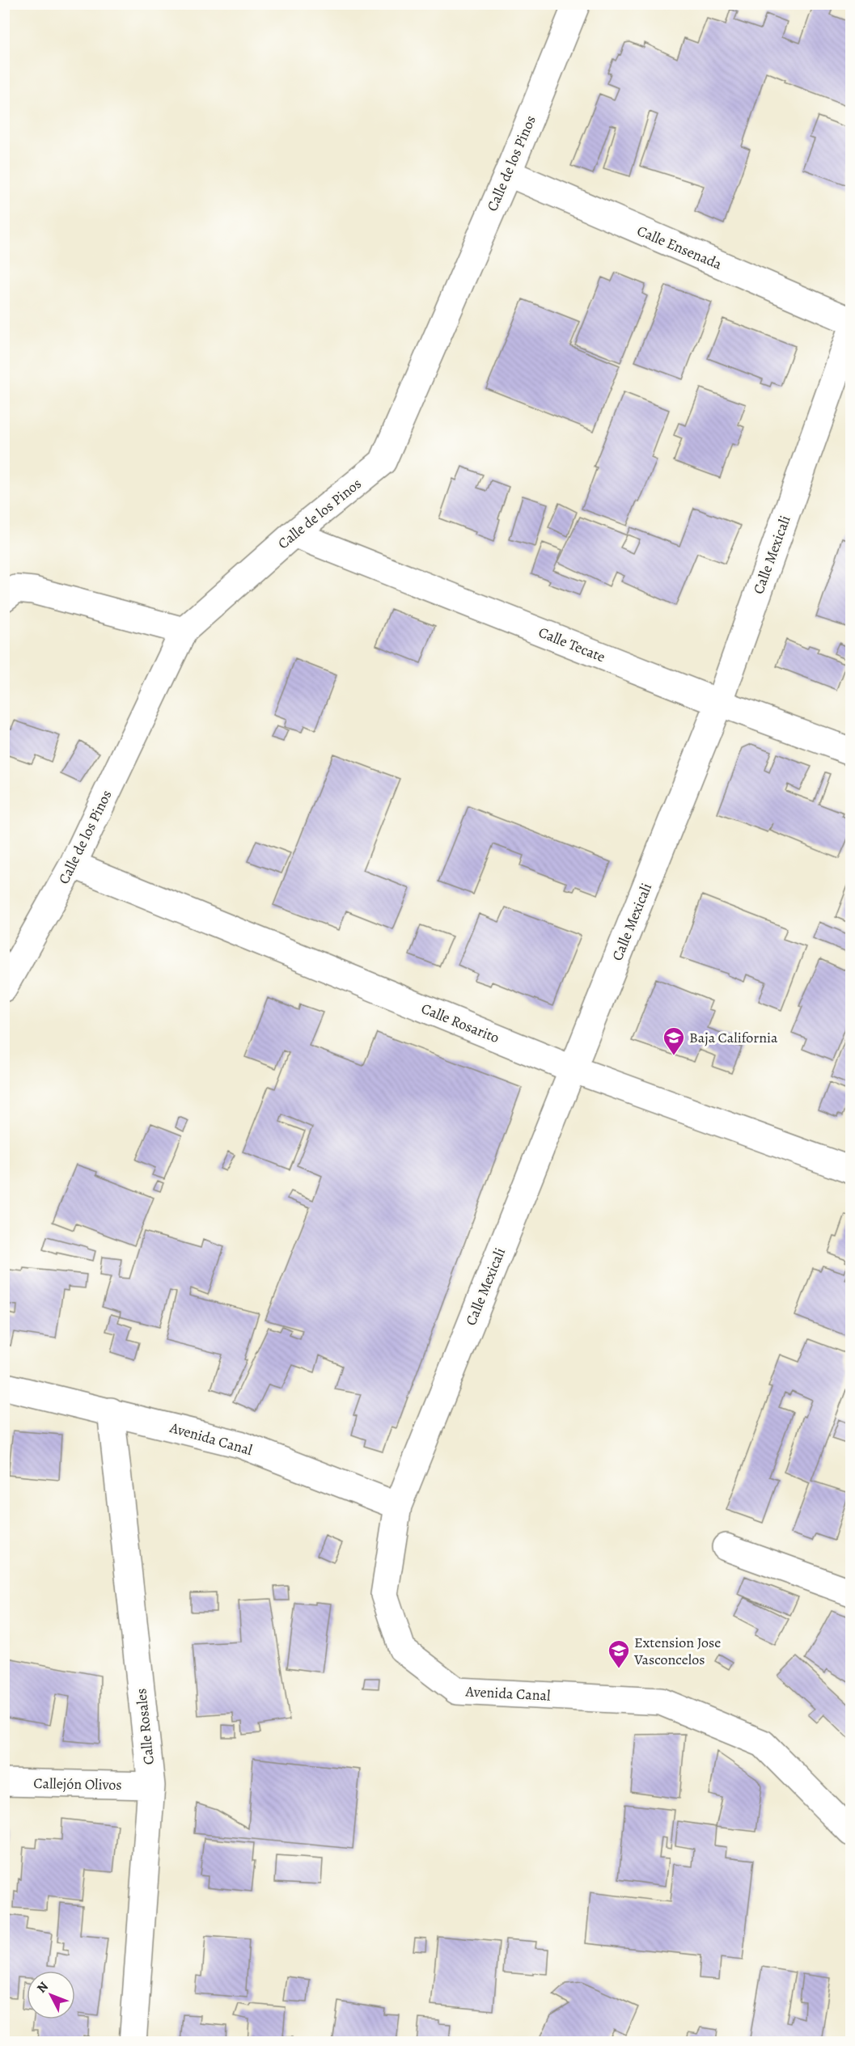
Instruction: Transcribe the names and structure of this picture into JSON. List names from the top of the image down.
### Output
{
  "streets": {
    "street": [
      "Calle de los Pinos",
      "Calle Ensenada",
      "Calle Mexicali",
      "Calle Tecate",
      "Calle Rosarito",
      "Avenida Canal",
      "Calle Rosales",
      "Callejón Olivos"
    ]
  },
  "crossings": [
    ["Calle de los Pinos", "Calle Ensenada"],
    ["Calle de los Pinos", "Calle Tecate"],
    ["Calle de los Pinos", "Calle Rosarito"],
    ["Calle Mexicali", "Calle Tecate"],
    ["Calle Mexicali", "Calle Rosarito"],
    ["Calle Mexicali", "Avenida Canal"],
    ["Avenida Canal", "Calle Rosales"],
    ["Calle Rosales", "Callejón Olivos"]
  ],
  "places": {
    "school or university": ["Baja California", "Extension Jose Vasconcelos"]
  },
  "north": "top left"
}
